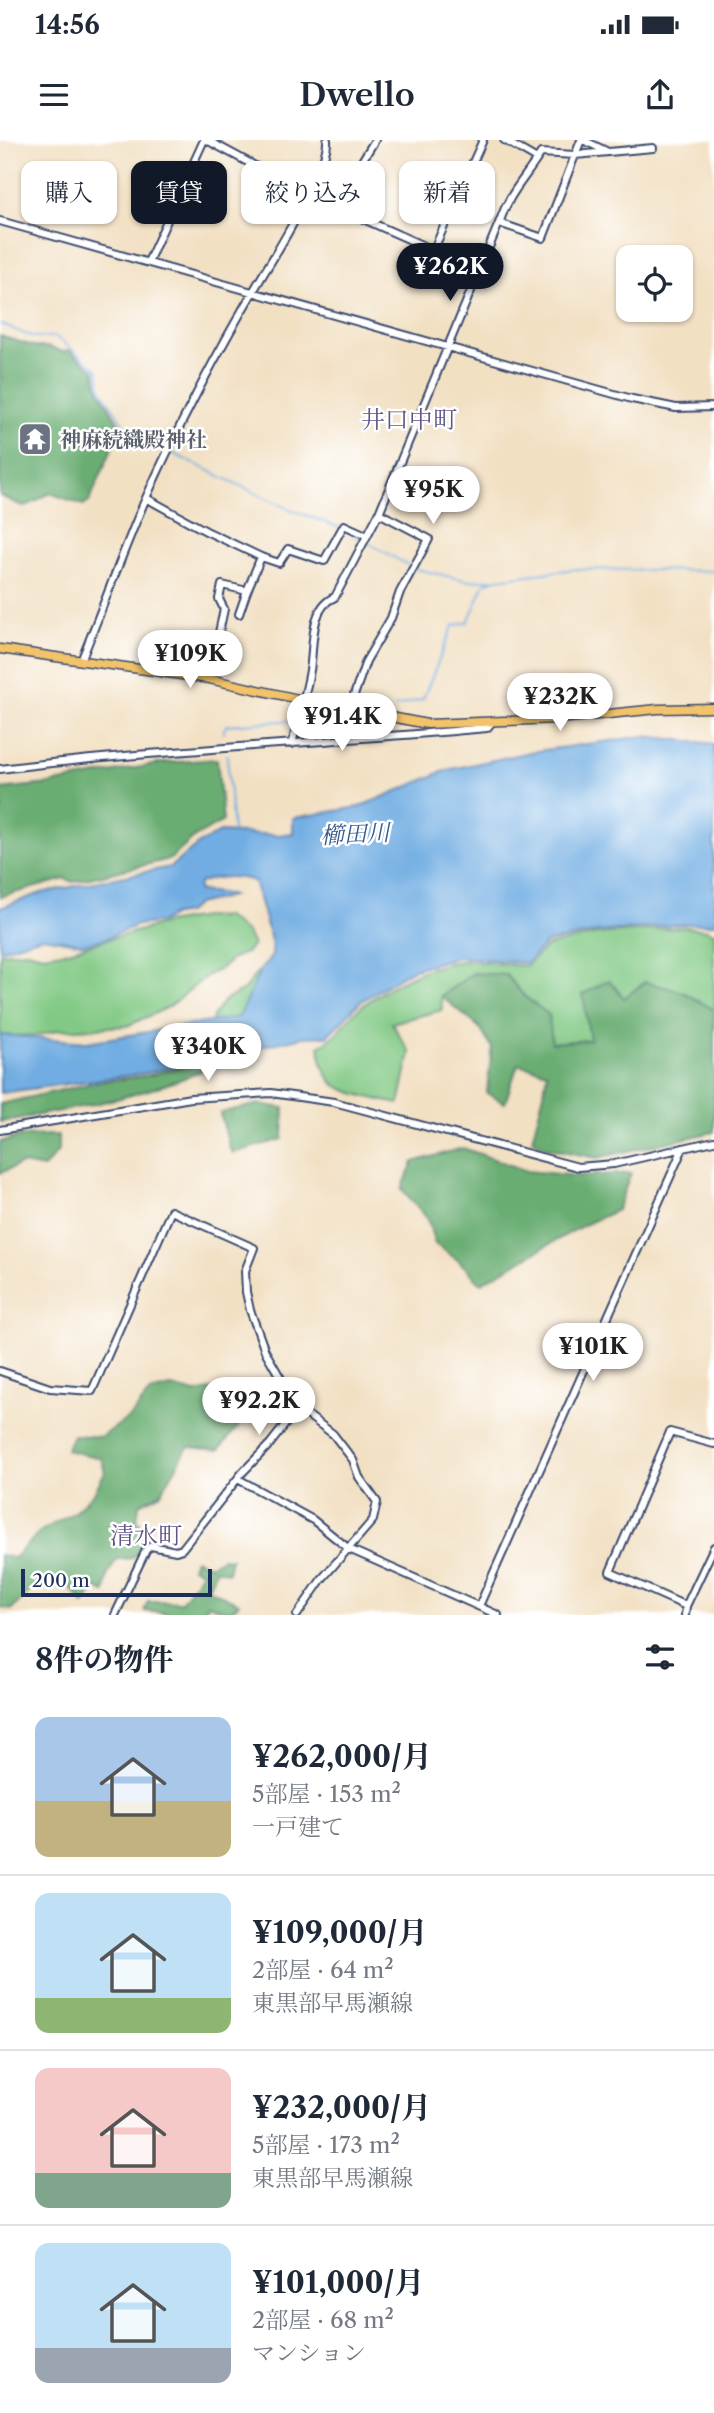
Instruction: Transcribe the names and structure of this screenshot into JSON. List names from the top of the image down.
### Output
{
  "districts": ["井口中町", "清水町"],
  "water": ["櫛田川"],
  "places": {
    "temple": ["神麻続織殿神社"]
  },
  "scale_bar": "200 m",
  "page": {
    "status": "14:56",
    "header": "Dwello",
    "chip": [
      "購入",
      "賃貸",
      "絞り込み",
      "新着"
    ],
    "price": [
      "¥262K",
      "¥95K",
      "¥109K",
      "¥232K",
      "¥91.4K",
      "¥340K",
      "¥101K",
      "¥92.2K"
    ],
    "scale": "200 m",
    "heading": "8件の物件",
    "list": [
      {
        "name": "¥262,000/月",
        "note": "5部屋 · 153 m² · 一戸建て"
      },
      {
        "name": "¥109,000/月",
        "note": "2部屋 · 64 m² · 東黒部早馬瀬線"
      },
      {
        "name": "¥232,000/月",
        "note": "5部屋 · 173 m² · 東黒部早馬瀬線"
      },
      {
        "name": "¥101,000/月",
        "note": "2部屋 · 68 m² · マンション"
      }
    ]
  }
}
